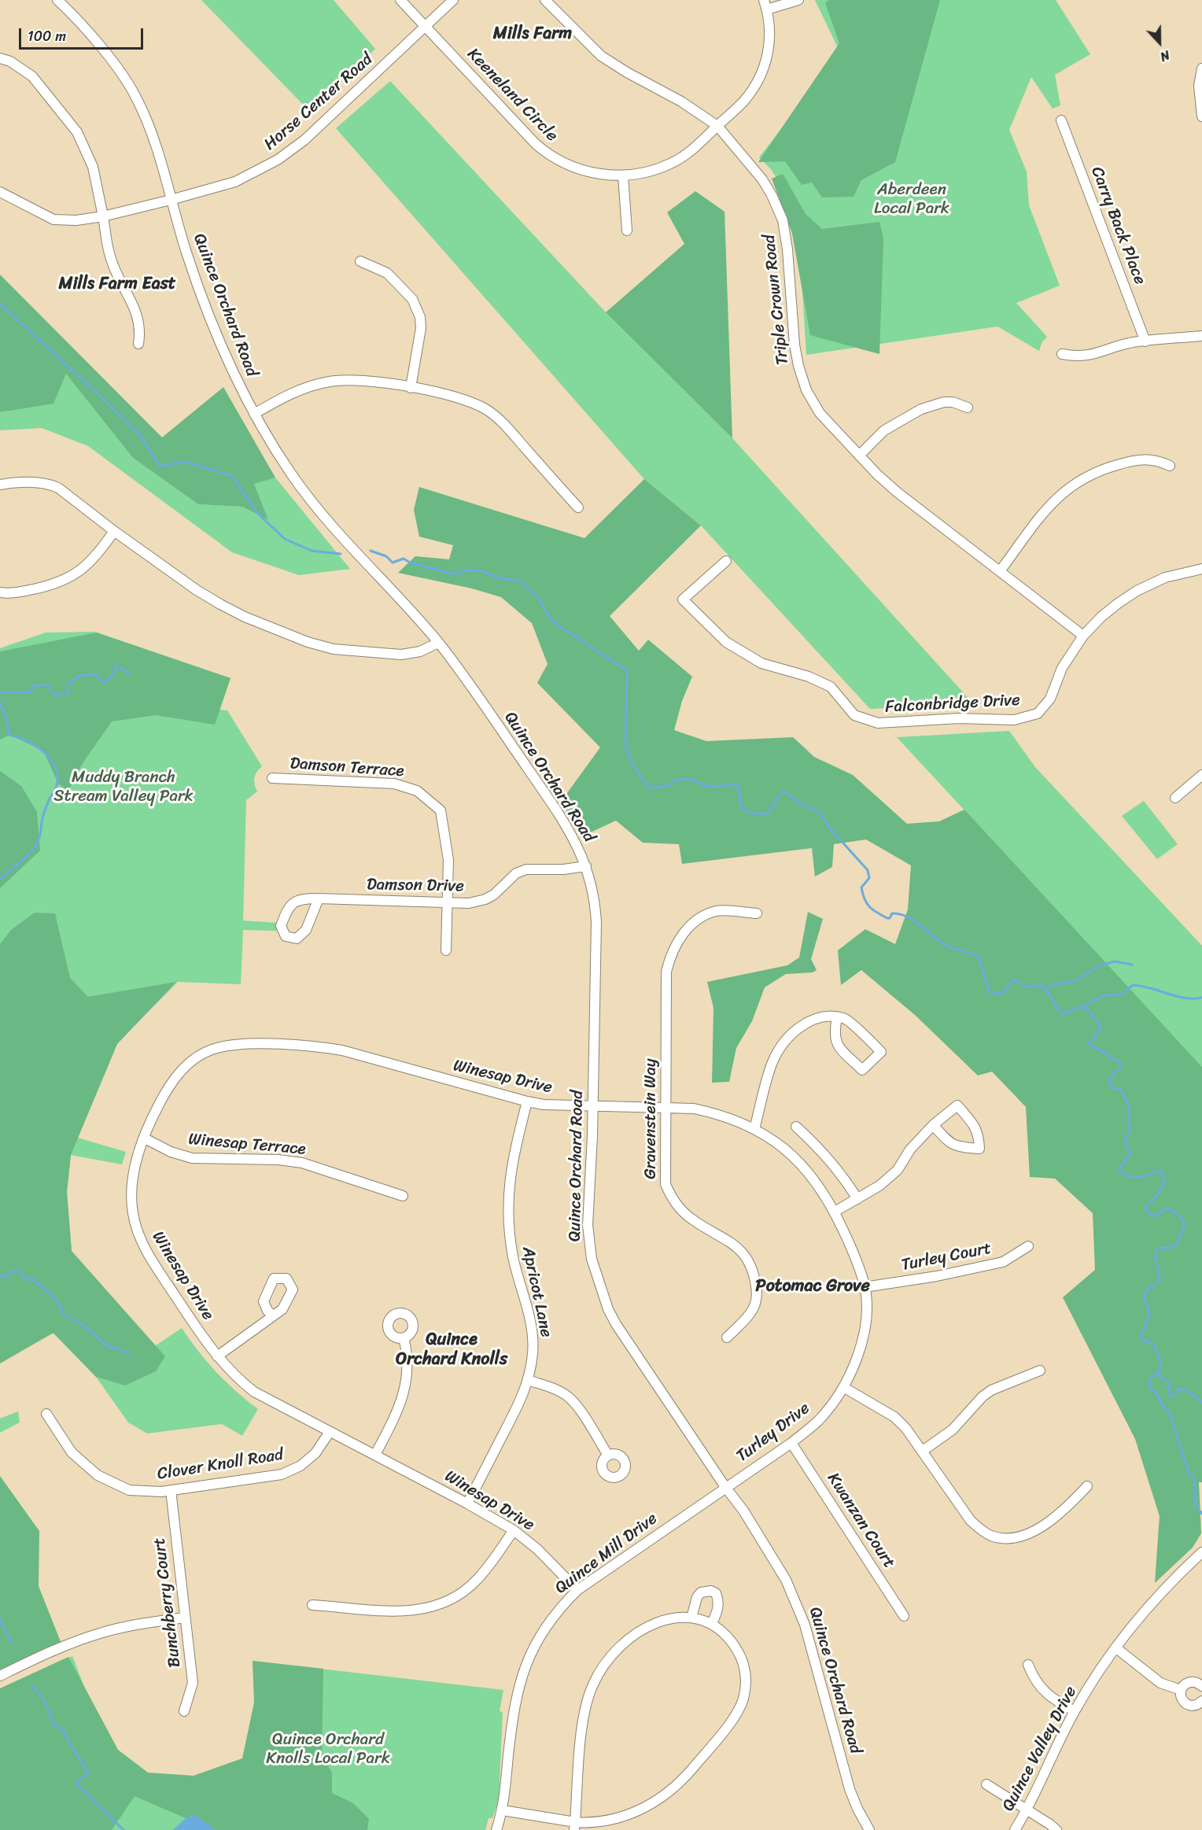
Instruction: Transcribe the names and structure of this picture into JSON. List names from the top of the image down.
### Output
{
  "streets": {
    "street": [
      "Keeneland Circle",
      "Horse Center Road",
      "Carry Back Place",
      "Triple Crown Road",
      "Quince Orchard Road",
      "Falconbridge Drive",
      "Damson Terrace",
      "Damson Drive",
      "Winesap Drive",
      "Gravenstein Way",
      "Winesap Terrace",
      "Turley Court",
      "Apricot Lane",
      "Turley Drive",
      "Clover Knoll Road",
      "Kwanzan Court",
      "Quince Mill Drive",
      "Bunchberry Court",
      "Quince Valley Drive"
    ]
  },
  "crossings": [
    ["Keeneland Circle", "Horse Center Road"],
    ["Keeneland Circle", "Triple Crown Road"],
    ["Horse Center Road", "Quince Orchard Road"],
    ["Triple Crown Road", "Falconbridge Drive"],
    ["Quince Orchard Road", "Damson Drive"],
    ["Quince Orchard Road", "Winesap Drive"],
    ["Quince Orchard Road", "Turley Drive"],
    ["Quince Orchard Road", "Quince Mill Drive"],
    ["Damson Terrace", "Damson Drive"],
    ["Winesap Drive", "Winesap Terrace"],
    ["Winesap Drive", "Apricot Lane"],
    ["Winesap Drive", "Turley Drive"],
    ["Winesap Drive", "Clover Knoll Road"],
    ["Winesap Drive", "Quince Mill Drive"],
    ["Gravenstein Way", "Turley Drive"],
    ["Turley Court", "Turley Drive"],
    ["Turley Drive", "Kwanzan Court"],
    ["Turley Drive", "Quince Mill Drive"],
    ["Clover Knoll Road", "Bunchberry Court"]
  ],
  "districts": [
    "Mills Farm",
    "Mills Farm East",
    "Potomac Grove",
    "Quince Orchard Knolls"
  ],
  "parks": ["Aberdeen Local Park", "Muddy Branch Stream Valley Park", "Quince Orchard Knolls Local Park"],
  "scale_bar": "100 m",
  "north": "bottom"
}
